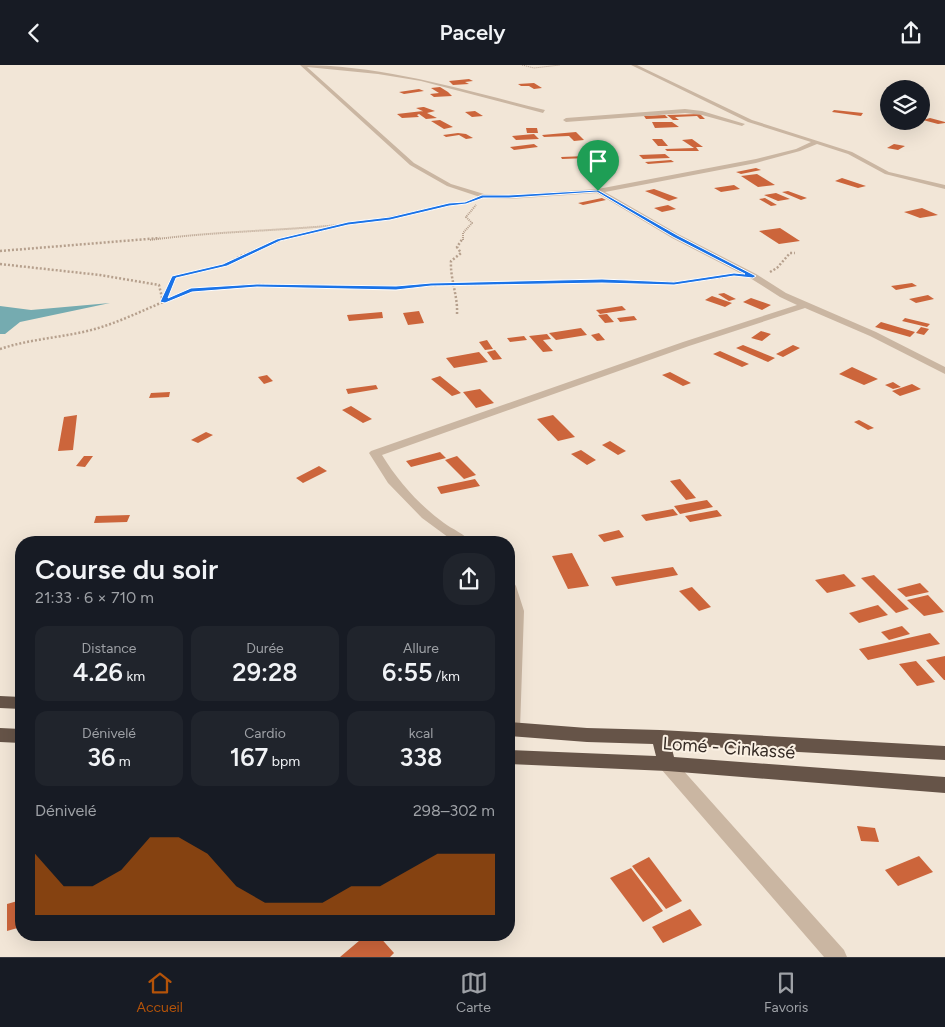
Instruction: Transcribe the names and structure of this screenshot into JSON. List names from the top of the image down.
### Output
{
  "streets": {
    "highway": ["Lomé - Cinkassé"]
  },
  "page": {
    "header": "Pacely",
    "heading": ["Course du soir", "21:33 · 6 × 710 m"],
    "stats": [
      ["Distance", "4.26 km"],
      ["Durée", "29:28"],
      ["Allure", "6:55 /km"],
      ["Dénivelé", "36 m"],
      ["Cardio", "167 bpm"],
      ["kcal", "338"]
    ],
    "chart": ["Dénivelé", "298–302 m"],
    "tabs": ["Accueil", "Carte", "Favoris"]
  }
}
